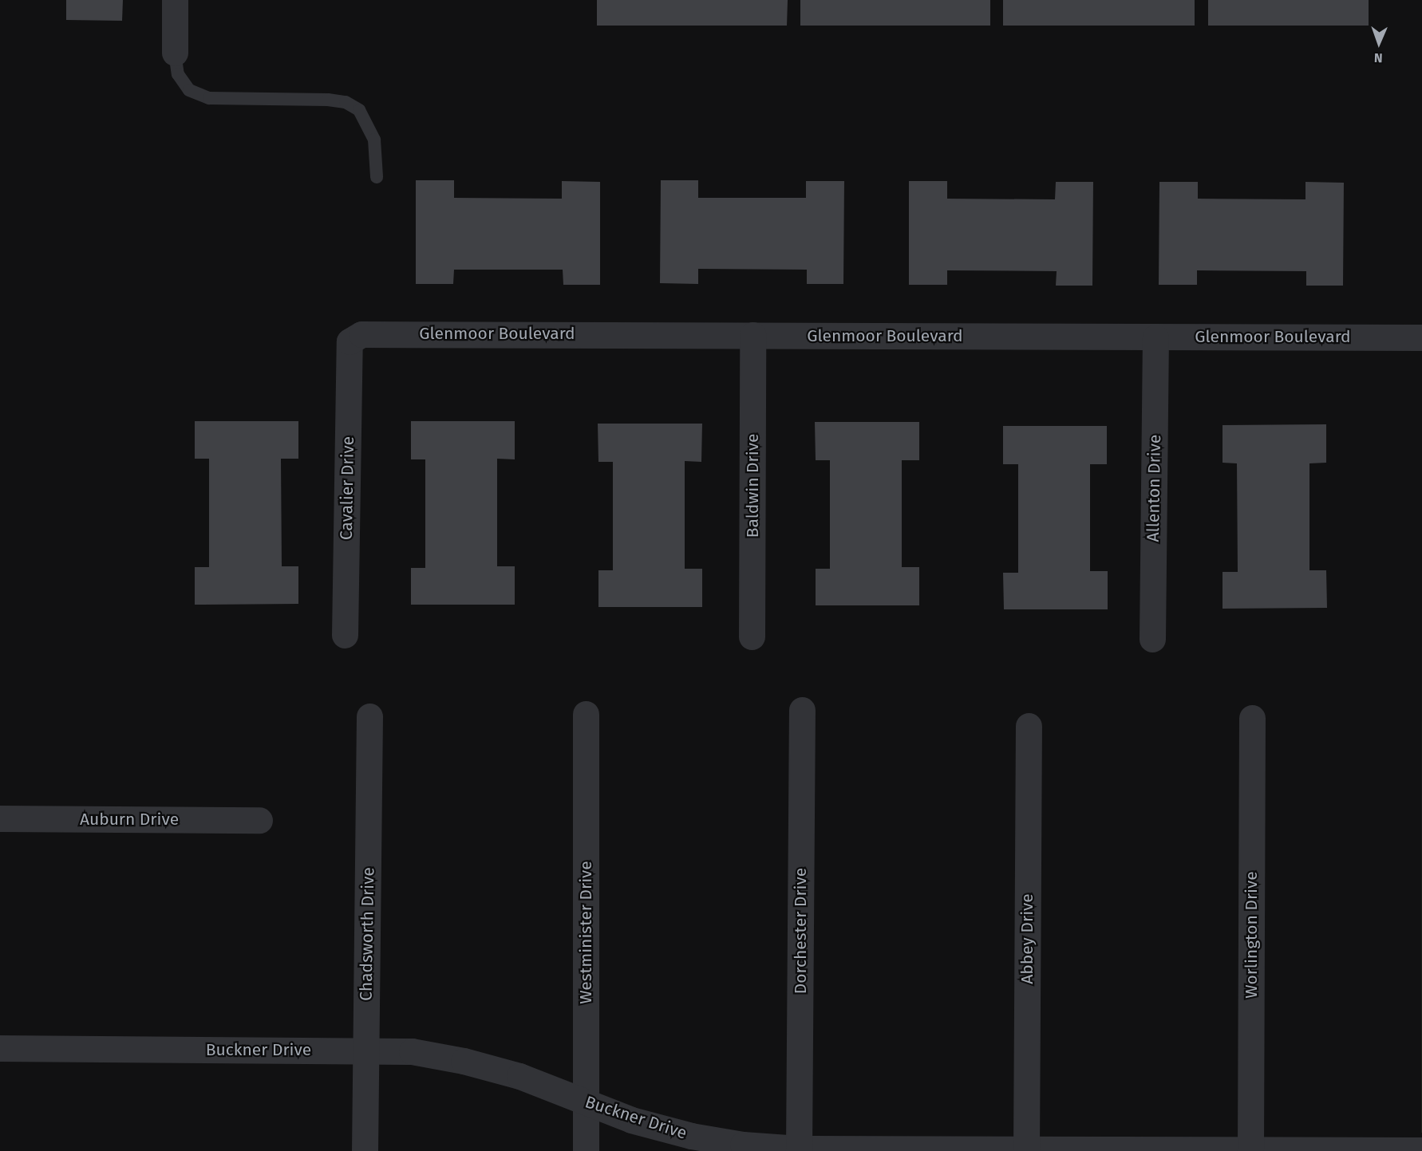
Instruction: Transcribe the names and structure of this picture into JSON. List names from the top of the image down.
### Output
{
  "streets": {
    "street": [
      "Glenmoor Boulevard",
      "Baldwin Drive",
      "Cavalier Drive",
      "Allenton Drive",
      "Auburn Drive",
      "Dorchester Drive",
      "Westminister Drive",
      "Chadsworth Drive",
      "Worlington Drive",
      "Abbey Drive",
      "Buckner Drive"
    ]
  },
  "crossings": [
    ["Glenmoor Boulevard", "Baldwin Drive"],
    ["Glenmoor Boulevard", "Cavalier Drive"],
    ["Glenmoor Boulevard", "Allenton Drive"],
    ["Dorchester Drive", "Buckner Drive"],
    ["Westminister Drive", "Buckner Drive"],
    ["Chadsworth Drive", "Buckner Drive"],
    ["Worlington Drive", "Buckner Drive"],
    ["Abbey Drive", "Buckner Drive"]
  ],
  "north": "bottom"
}
